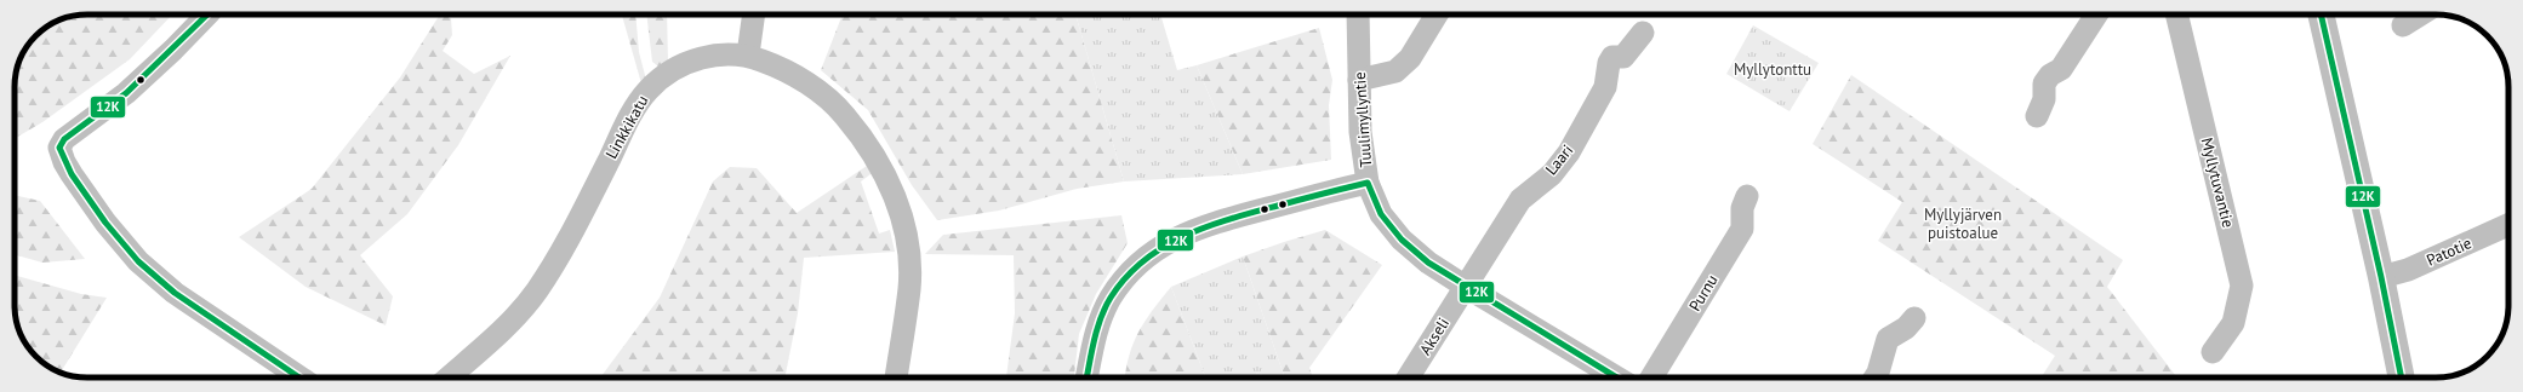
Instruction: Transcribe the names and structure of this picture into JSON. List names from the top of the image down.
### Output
{
  "streets": {
    "street": [
      "Tuulimyllyntie",
      "Linkkikatu",
      "Laari",
      "Myllytuvantie",
      "Patotie",
      "Purnu",
      "Akseli"
    ]
  },
  "crossings": [
    ["Tuulimyllyntie", "Laari"],
    ["Tuulimyllyntie", "Akseli"],
    ["Laari", "Akseli"]
  ],
  "parks": ["Myllytonttu", "Myllyjärven puistoalue"],
  "lines": ["transit line 12K"]
}
